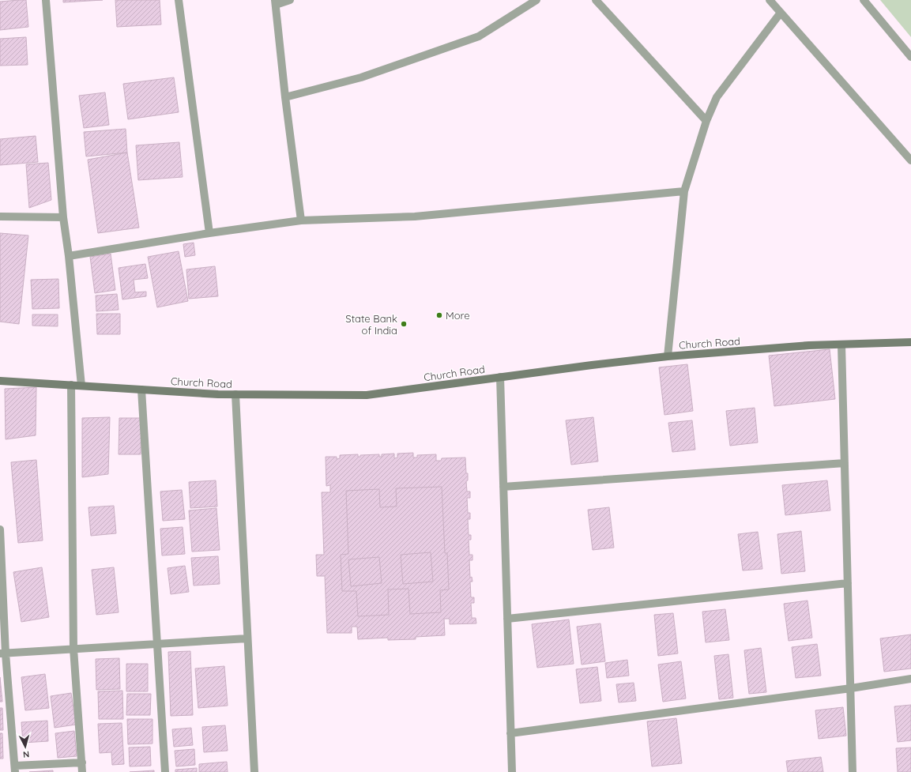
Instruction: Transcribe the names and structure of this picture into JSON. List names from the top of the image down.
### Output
{
  "streets": {
    "main road": ["Church Road"]
  },
  "places": ["More", "State Bank of India"],
  "north": "bottom"
}
